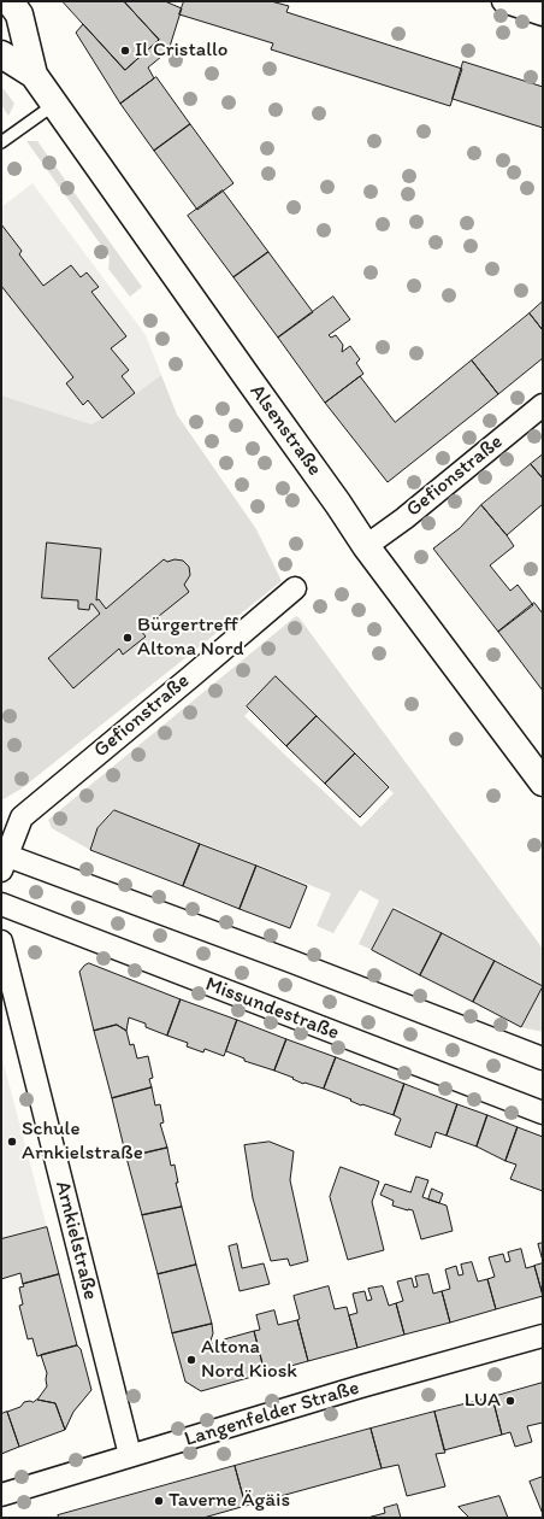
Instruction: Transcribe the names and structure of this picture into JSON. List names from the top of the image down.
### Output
{
  "streets": {
    "main road": ["Alsenstraße"],
    "street": [
      "Gefionstraße",
      "Missundestraße",
      "Arnkielstraße",
      "Langenfelder Straße"
    ]
  },
  "crossings": [
    ["Alsenstraße", "Gefionstraße"],
    ["Arnkielstraße", "Langenfelder Straße"]
  ],
  "places": [
    "Il Cristallo",
    "Bürgertreff Altona Nord",
    "Schule Arnkielstraße",
    "Altona Nord Kiosk",
    "LUA",
    "Taverne Ägäis"
  ]
}
